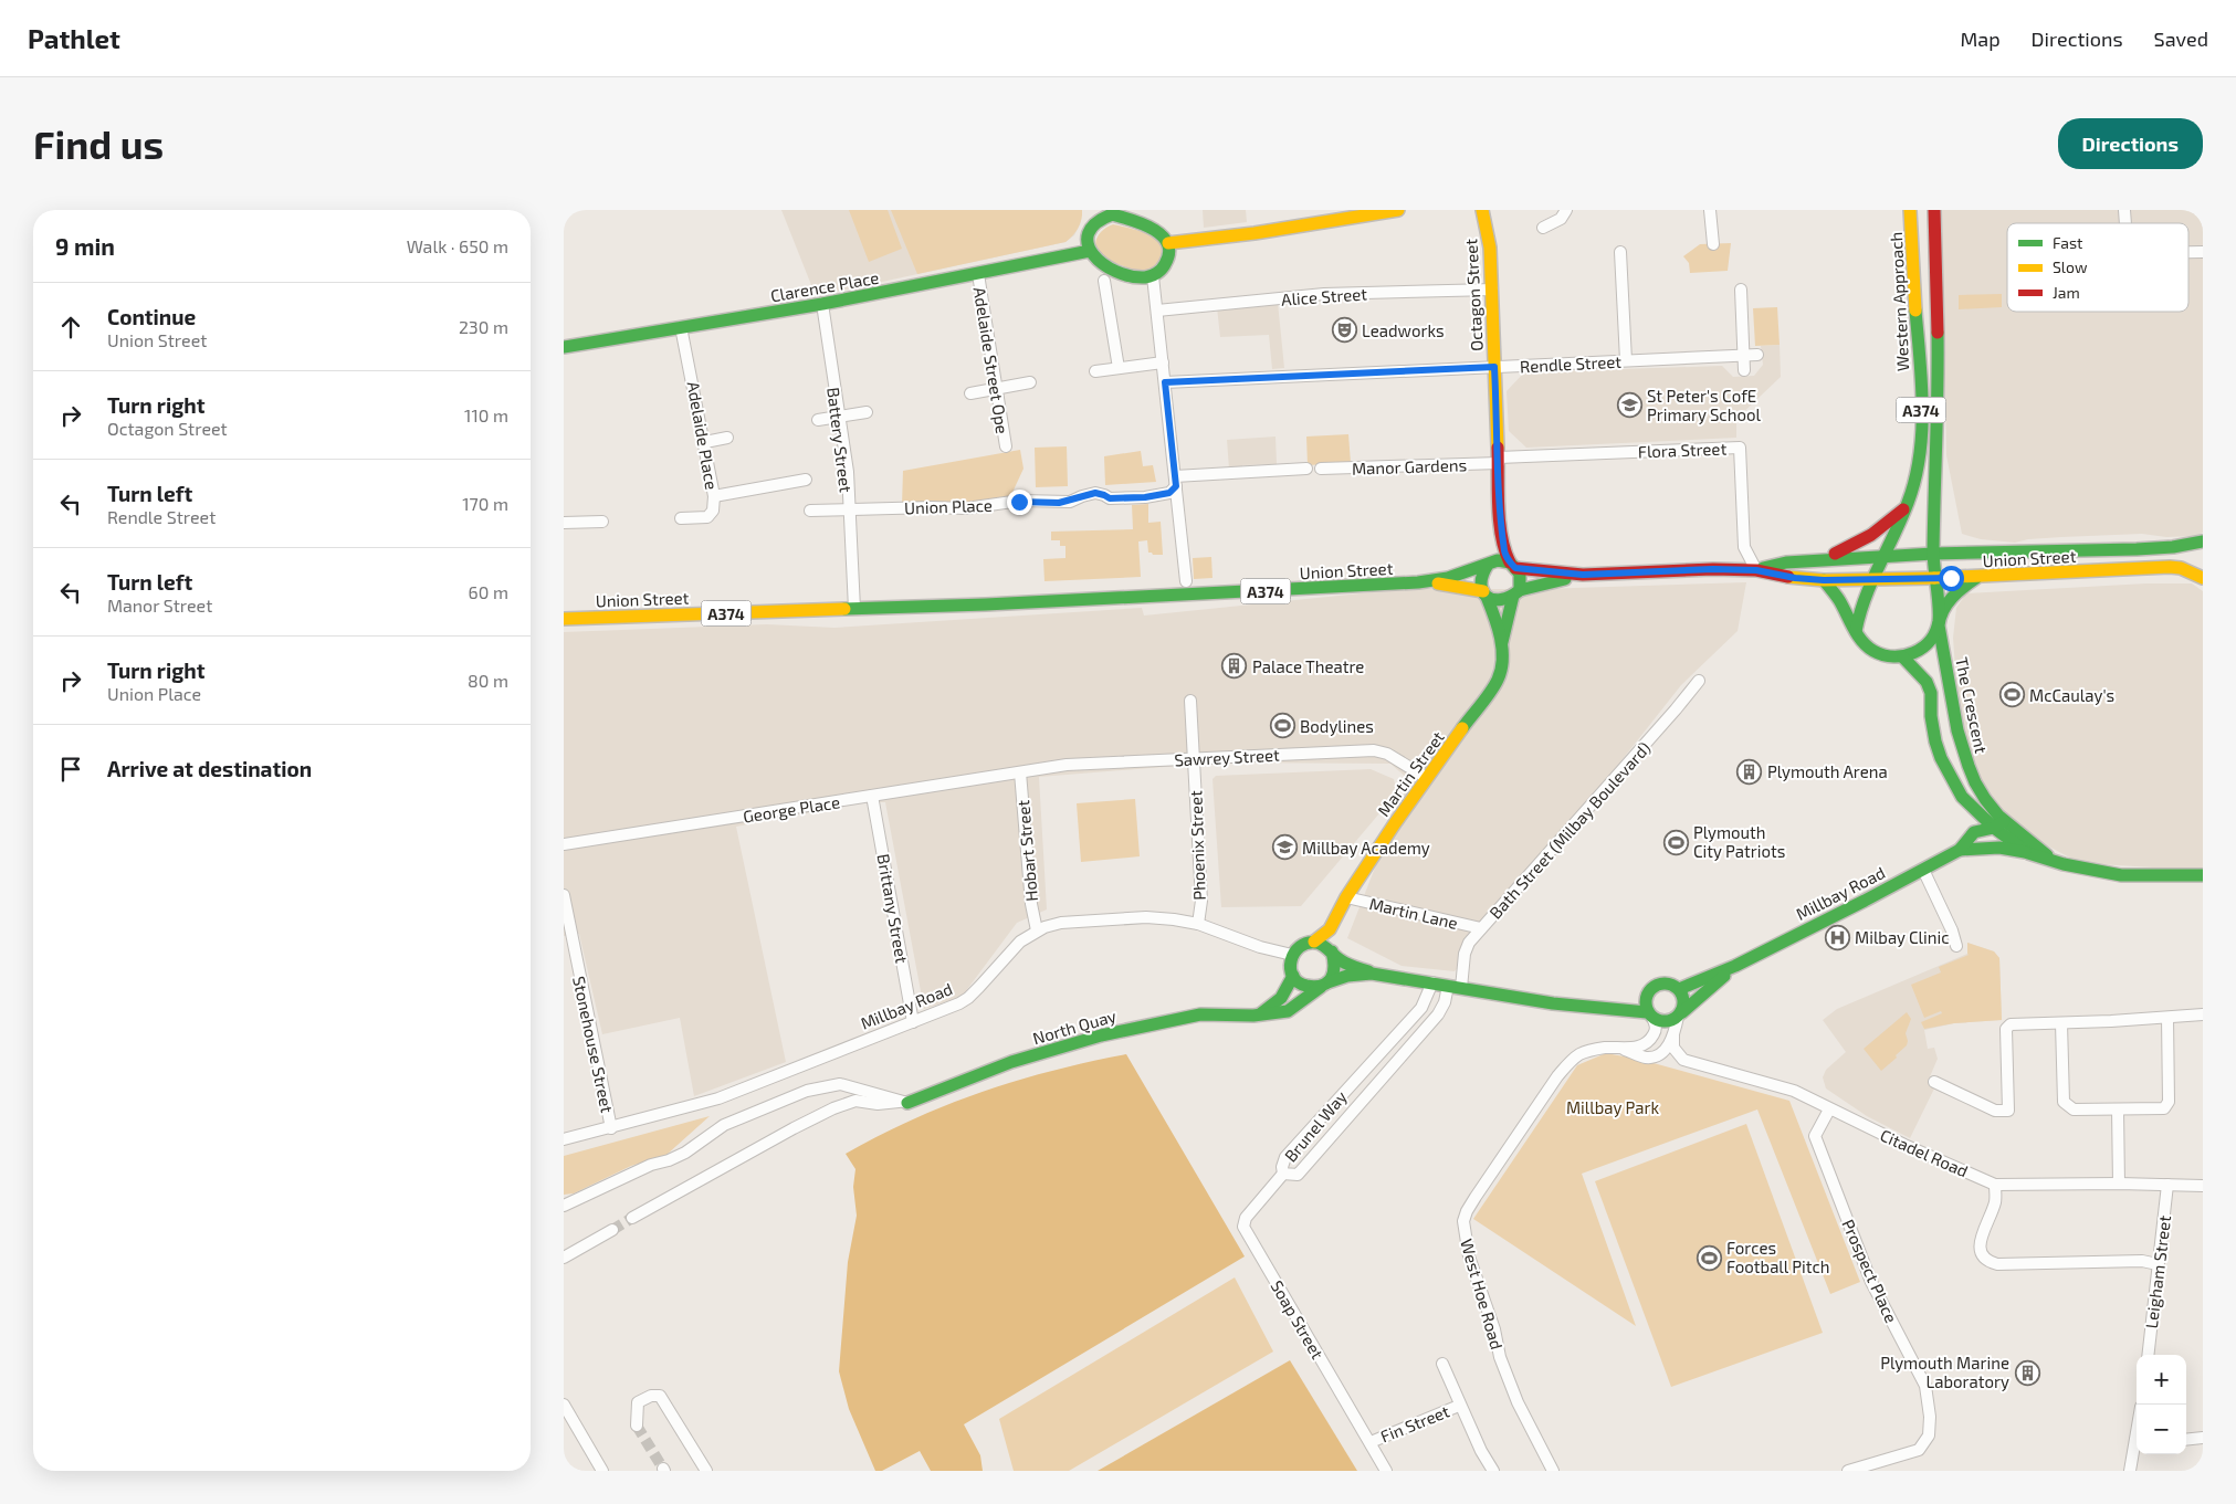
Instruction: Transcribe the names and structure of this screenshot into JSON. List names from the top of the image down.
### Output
{
  "streets": {
    "main road": [
      "Clarence Place",
      "Octagon Street",
      "Western Approach",
      "A374",
      "Union Street",
      "The Crescent",
      "Martin Street",
      "Millbay Road",
      "North Quay"
    ],
    "street": [
      "Alice Street",
      "Adelaide Street Ope",
      "Rendle Street",
      "Adelaide Place",
      "Battery Street",
      "Flora Street",
      "Manor Gardens",
      "Union Place",
      "Sawrey Street",
      "George Place",
      "Bath Street (Milbay Boulevard)",
      "Phoenix Street",
      "Hobart Street",
      "Brittany Street",
      "Martin Lane",
      "Stonehouse Street",
      "Brunel Way",
      "Citadel Road",
      "Prospect Place",
      "Leigham Street",
      "West Hoe Road",
      "Soap Street",
      "Fin Street"
    ]
  },
  "crossings": [
    ["Clarence Place", "Adelaide Street Ope"],
    ["Clarence Place", "Adelaide Place"],
    ["Clarence Place", "Battery Street"],
    ["Octagon Street", "Alice Street"],
    ["Octagon Street", "Rendle Street"],
    ["Octagon Street", "Flora Street"],
    ["Octagon Street", "Manor Gardens"],
    ["Octagon Street", "Union Street"],
    ["Octagon Street", "Martin Street"],
    ["Western Approach", "A374"],
    ["Western Approach", "Union Street"],
    ["Western Approach", "The Crescent"],
    ["A374", "Union Street"],
    ["A374", "The Crescent"],
    ["Battery Street", "Union Place"],
    ["Battery Street", "Union Street"],
    ["Flora Street", "Manor Gardens"],
    ["Flora Street", "Union Street"],
    ["Union Street", "The Crescent"],
    ["Union Street", "Martin Street"],
    ["The Crescent", "Millbay Road"],
    ["Sawrey Street", "Martin Street"],
    ["Sawrey Street", "George Place"],
    ["Sawrey Street", "Phoenix Street"],
    ["Sawrey Street", "Hobart Street"],
    ["Martin Street", "Millbay Road"],
    ["Martin Street", "Martin Lane"],
    ["Martin Street", "North Quay"],
    ["George Place", "Hobart Street"],
    ["George Place", "Brittany Street"],
    ["Bath Street (Milbay Boulevard)", "Martin Lane"],
    ["Phoenix Street", "Millbay Road"],
    ["Hobart Street", "Millbay Road"],
    ["Millbay Road", "Brittany Street"],
    ["Millbay Road", "North Quay"],
    ["Millbay Road", "Stonehouse Street"],
    ["Millbay Road", "West Hoe Road"],
    ["Brunel Way", "Soap Street"],
    ["Citadel Road", "Prospect Place"],
    ["Citadel Road", "Leigham Street"],
    ["Citadel Road", "West Hoe Road"],
    ["Soap Street", "Fin Street"]
  ],
  "parks": ["Millbay Park"],
  "places": {
    "theatre": ["Leadworks"],
    "school or university": ["St Peter's CofE Primary School", "Millbay Academy"],
    "building": ["Palace Theatre", "Plymouth Arena", "Plymouth Marine Laboratory"],
    "sports": [
      "McCaulay's",
      "Bodylines",
      "Plymouth City Patriots",
      "Forces Football Pitch"
    ],
    "hospital": ["Milbay Clinic"]
  },
  "legend": ["Fast", "Slow", "Jam"],
  "page": {
    "header": "Pathlet",
    "nav": ["Map", "Directions", "Saved"],
    "buttons": "Directions",
    "title": "Find us",
    "heading": ["9 min", "Walk · 650 m"],
    "list": [
      ["Continue", "Union Street", "230 m"],
      ["Turn right", "Octagon Street", "110 m"],
      ["Turn left", "Rendle Street", "170 m"],
      ["Turn left", "Manor Street", "60 m"],
      ["Turn right", "Union Place", "80 m"],
      "Arrive at destination"
    ],
    "map_buttons": ["+", "−"]
  }
}
